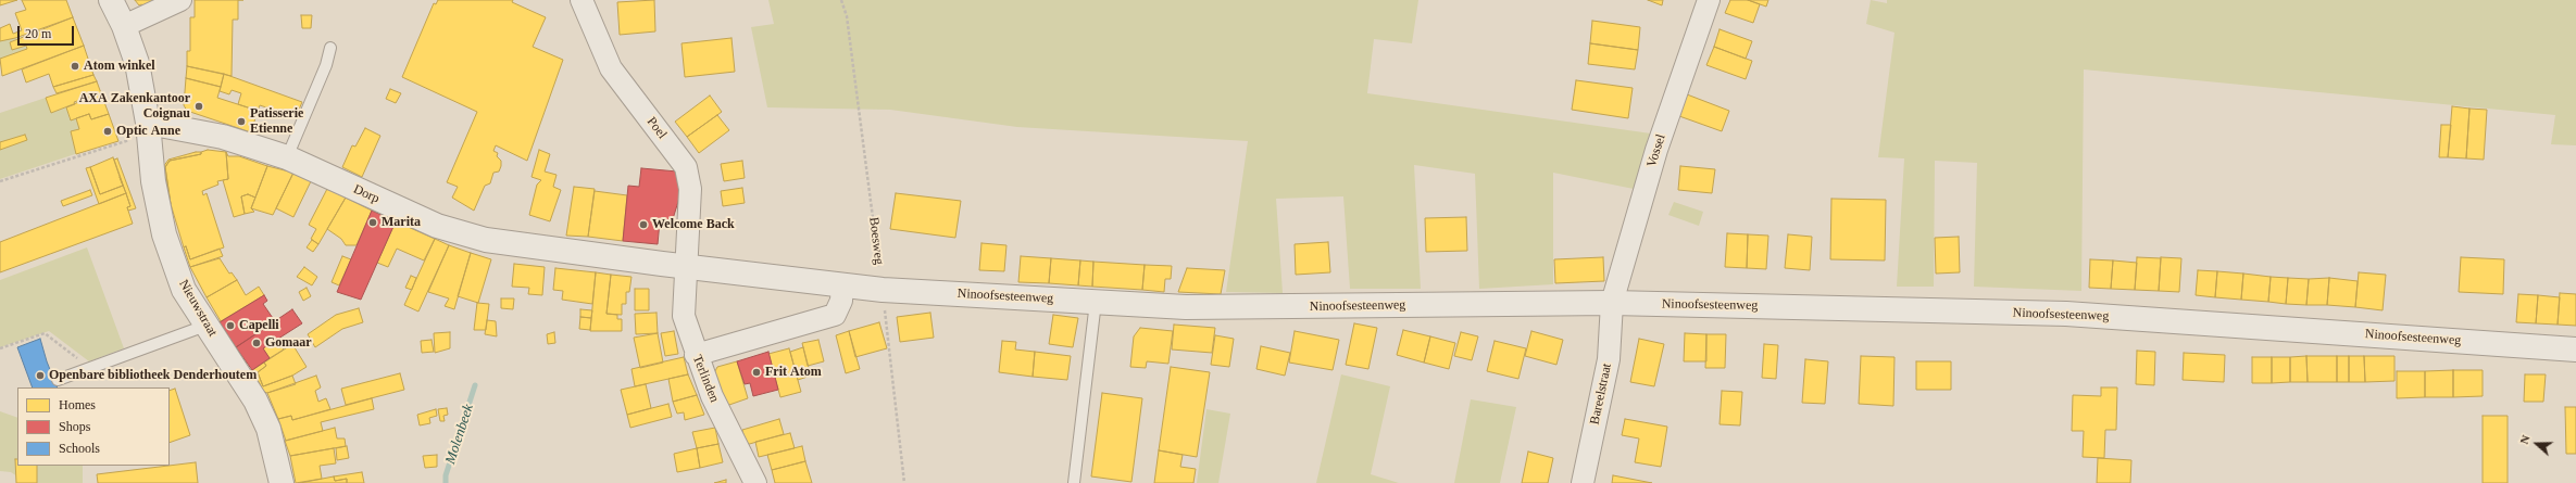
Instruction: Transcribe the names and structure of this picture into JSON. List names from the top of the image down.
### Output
{
  "streets": {
    "street": [
      "Poel",
      "Vossel",
      "Dorp",
      "Ninoofsesteenweg",
      "Nieuwstraat",
      "Terlinden",
      "Bareelstraat"
    ],
    "path": ["Boesweg"]
  },
  "crossings": [
    ["Poel", "Dorp"],
    ["Poel", "Ninoofsesteenweg"],
    ["Poel", "Terlinden"],
    ["Vossel", "Ninoofsesteenweg"],
    ["Vossel", "Bareelstraat"],
    ["Dorp", "Ninoofsesteenweg"],
    ["Dorp", "Nieuwstraat"],
    ["Dorp", "Terlinden"],
    ["Boesweg", "Ninoofsesteenweg"],
    ["Ninoofsesteenweg", "Terlinden"],
    ["Ninoofsesteenweg", "Bareelstraat"]
  ],
  "water": ["Molenbeek"],
  "places": [
    "Atom winkel",
    "AXA Zakenkantoor Coignau",
    "Patisserie Etienne",
    "Optic Anne",
    "Marita",
    "Welcome Back",
    "Capelli",
    "Gomaar",
    "Frit Atom",
    "Openbare bibliotheek Denderhoutem"
  ],
  "legend": ["Homes", "Shops", "Schools"],
  "scale_bar": "20 m",
  "north": "left"
}
